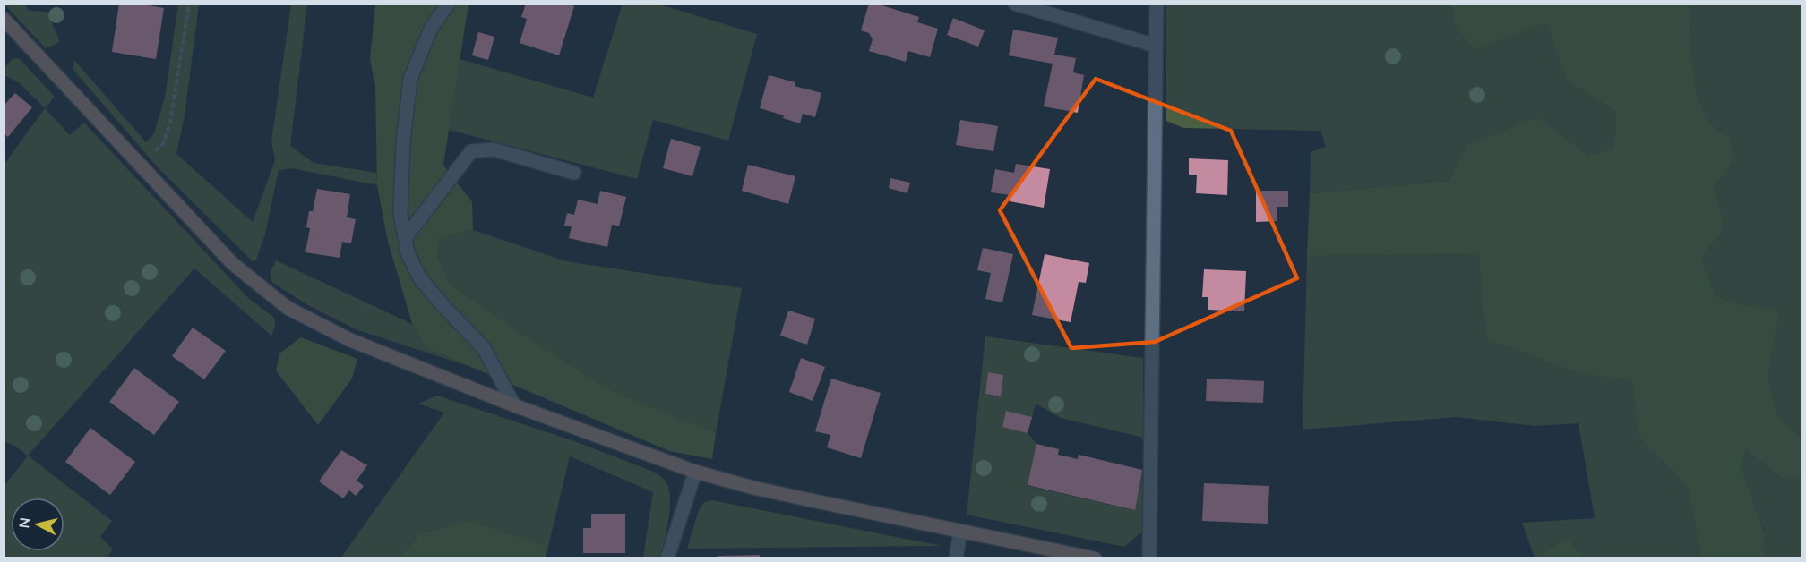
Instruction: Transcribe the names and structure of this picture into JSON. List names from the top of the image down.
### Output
{
  "north": "left"
}
